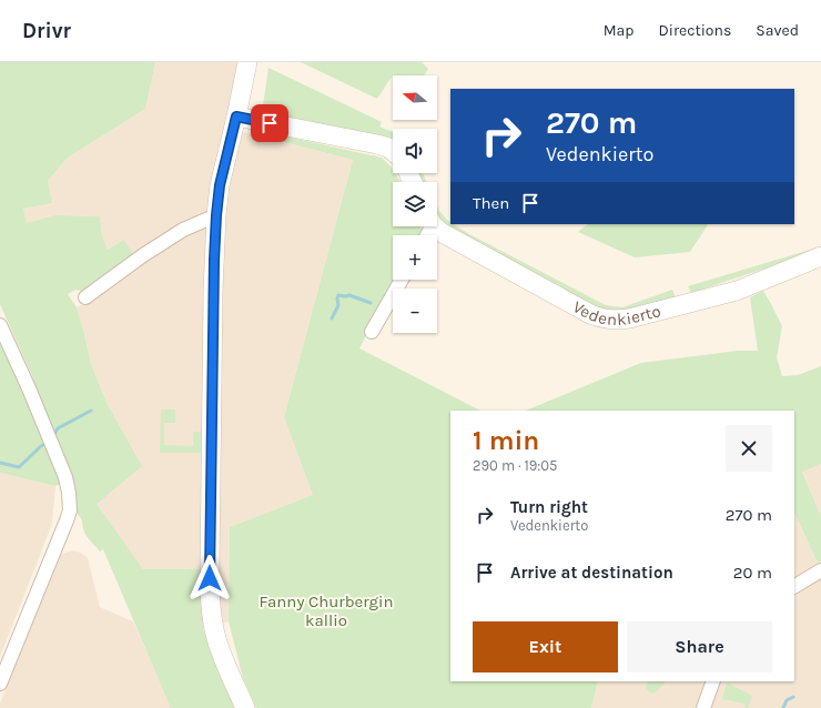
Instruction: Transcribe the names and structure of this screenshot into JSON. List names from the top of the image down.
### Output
{
  "streets": {
    "street": ["Vedenkierto"]
  },
  "parks": ["Fanny Churbergin kallio"],
  "north": "left",
  "page": {
    "header": "Drivr",
    "nav": ["Map", "Directions", "Saved"],
    "map_buttons": ["+", "−"],
    "turn": ["270 m", "Vedenkierto"],
    "then": "Then",
    "heading": ["1 min", "290 m · 19:05"],
    "list": [
      {
        "name": "Turn right",
        "note": "Vedenkierto",
        "value": "270 m"
      },
      {
        "name": "Arrive at destination",
        "value": "20 m"
      }
    ],
    "buttons": ["Exit", "Share"]
  }
}
